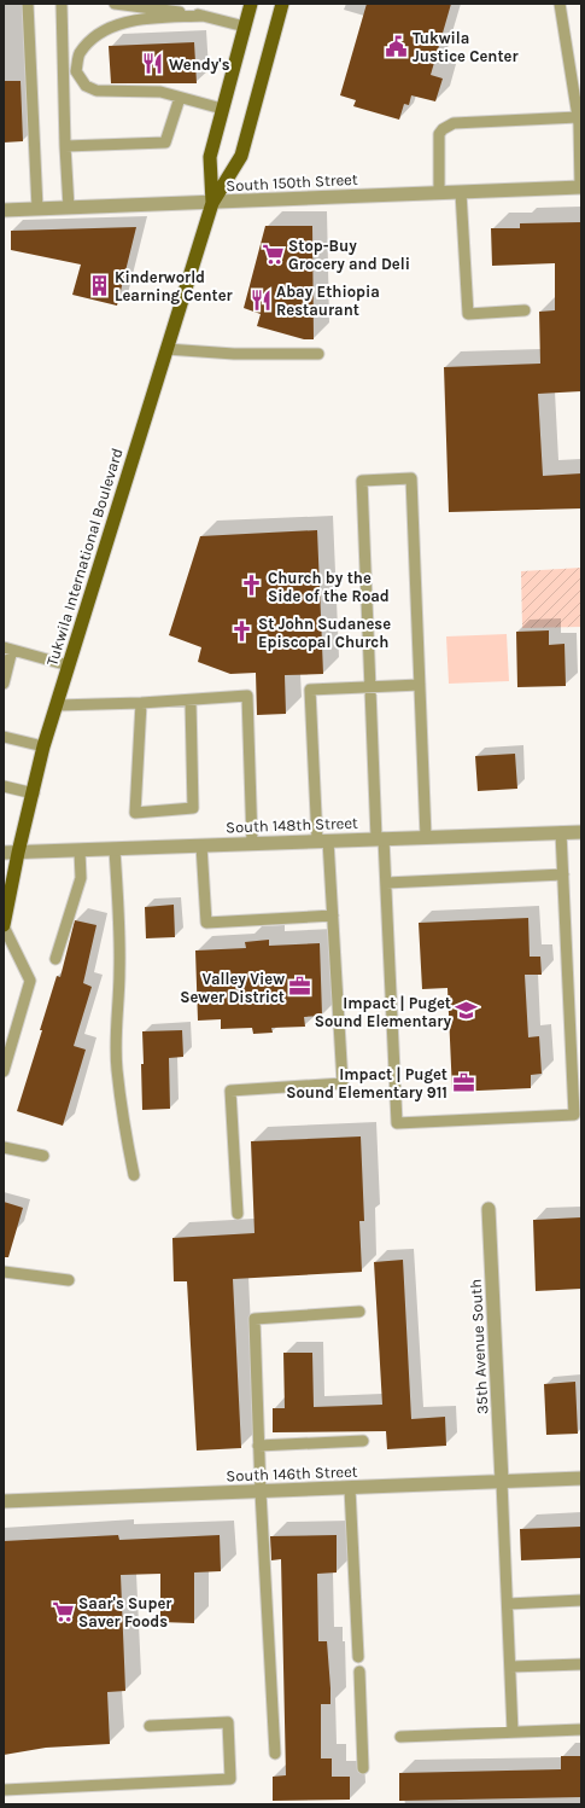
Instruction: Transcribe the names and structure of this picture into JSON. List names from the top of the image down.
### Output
{
  "streets": {
    "main road": ["Tukwila International Boulevard"],
    "street": [
      "South 150th Street",
      "South 148th Street",
      "35th Avenue South",
      "South 146th Street"
    ]
  },
  "crossings": [
    ["South 150th Street", "Tukwila International Boulevard"],
    ["Tukwila International Boulevard", "South 148th Street"],
    ["35th Avenue South", "South 146th Street"]
  ],
  "places": {
    "public building": ["Tukwila Justice Center"],
    "restaurant": ["Wendy's", "Abay Ethiopia Restaurant"],
    "supermarket": ["Stop-Buy Grocery and Deli", "Saar's Super Saver Foods"],
    "building": ["Kinderworld Learning Center"],
    "church": ["Church by the Side of the Road", "St John Sudanese Episcopal Church"],
    "office": ["Valley View Sewer District", "Impact | Puget Sound Elementary 911"],
    "school or university": ["Impact | Puget Sound Elementary"]
  }
}
